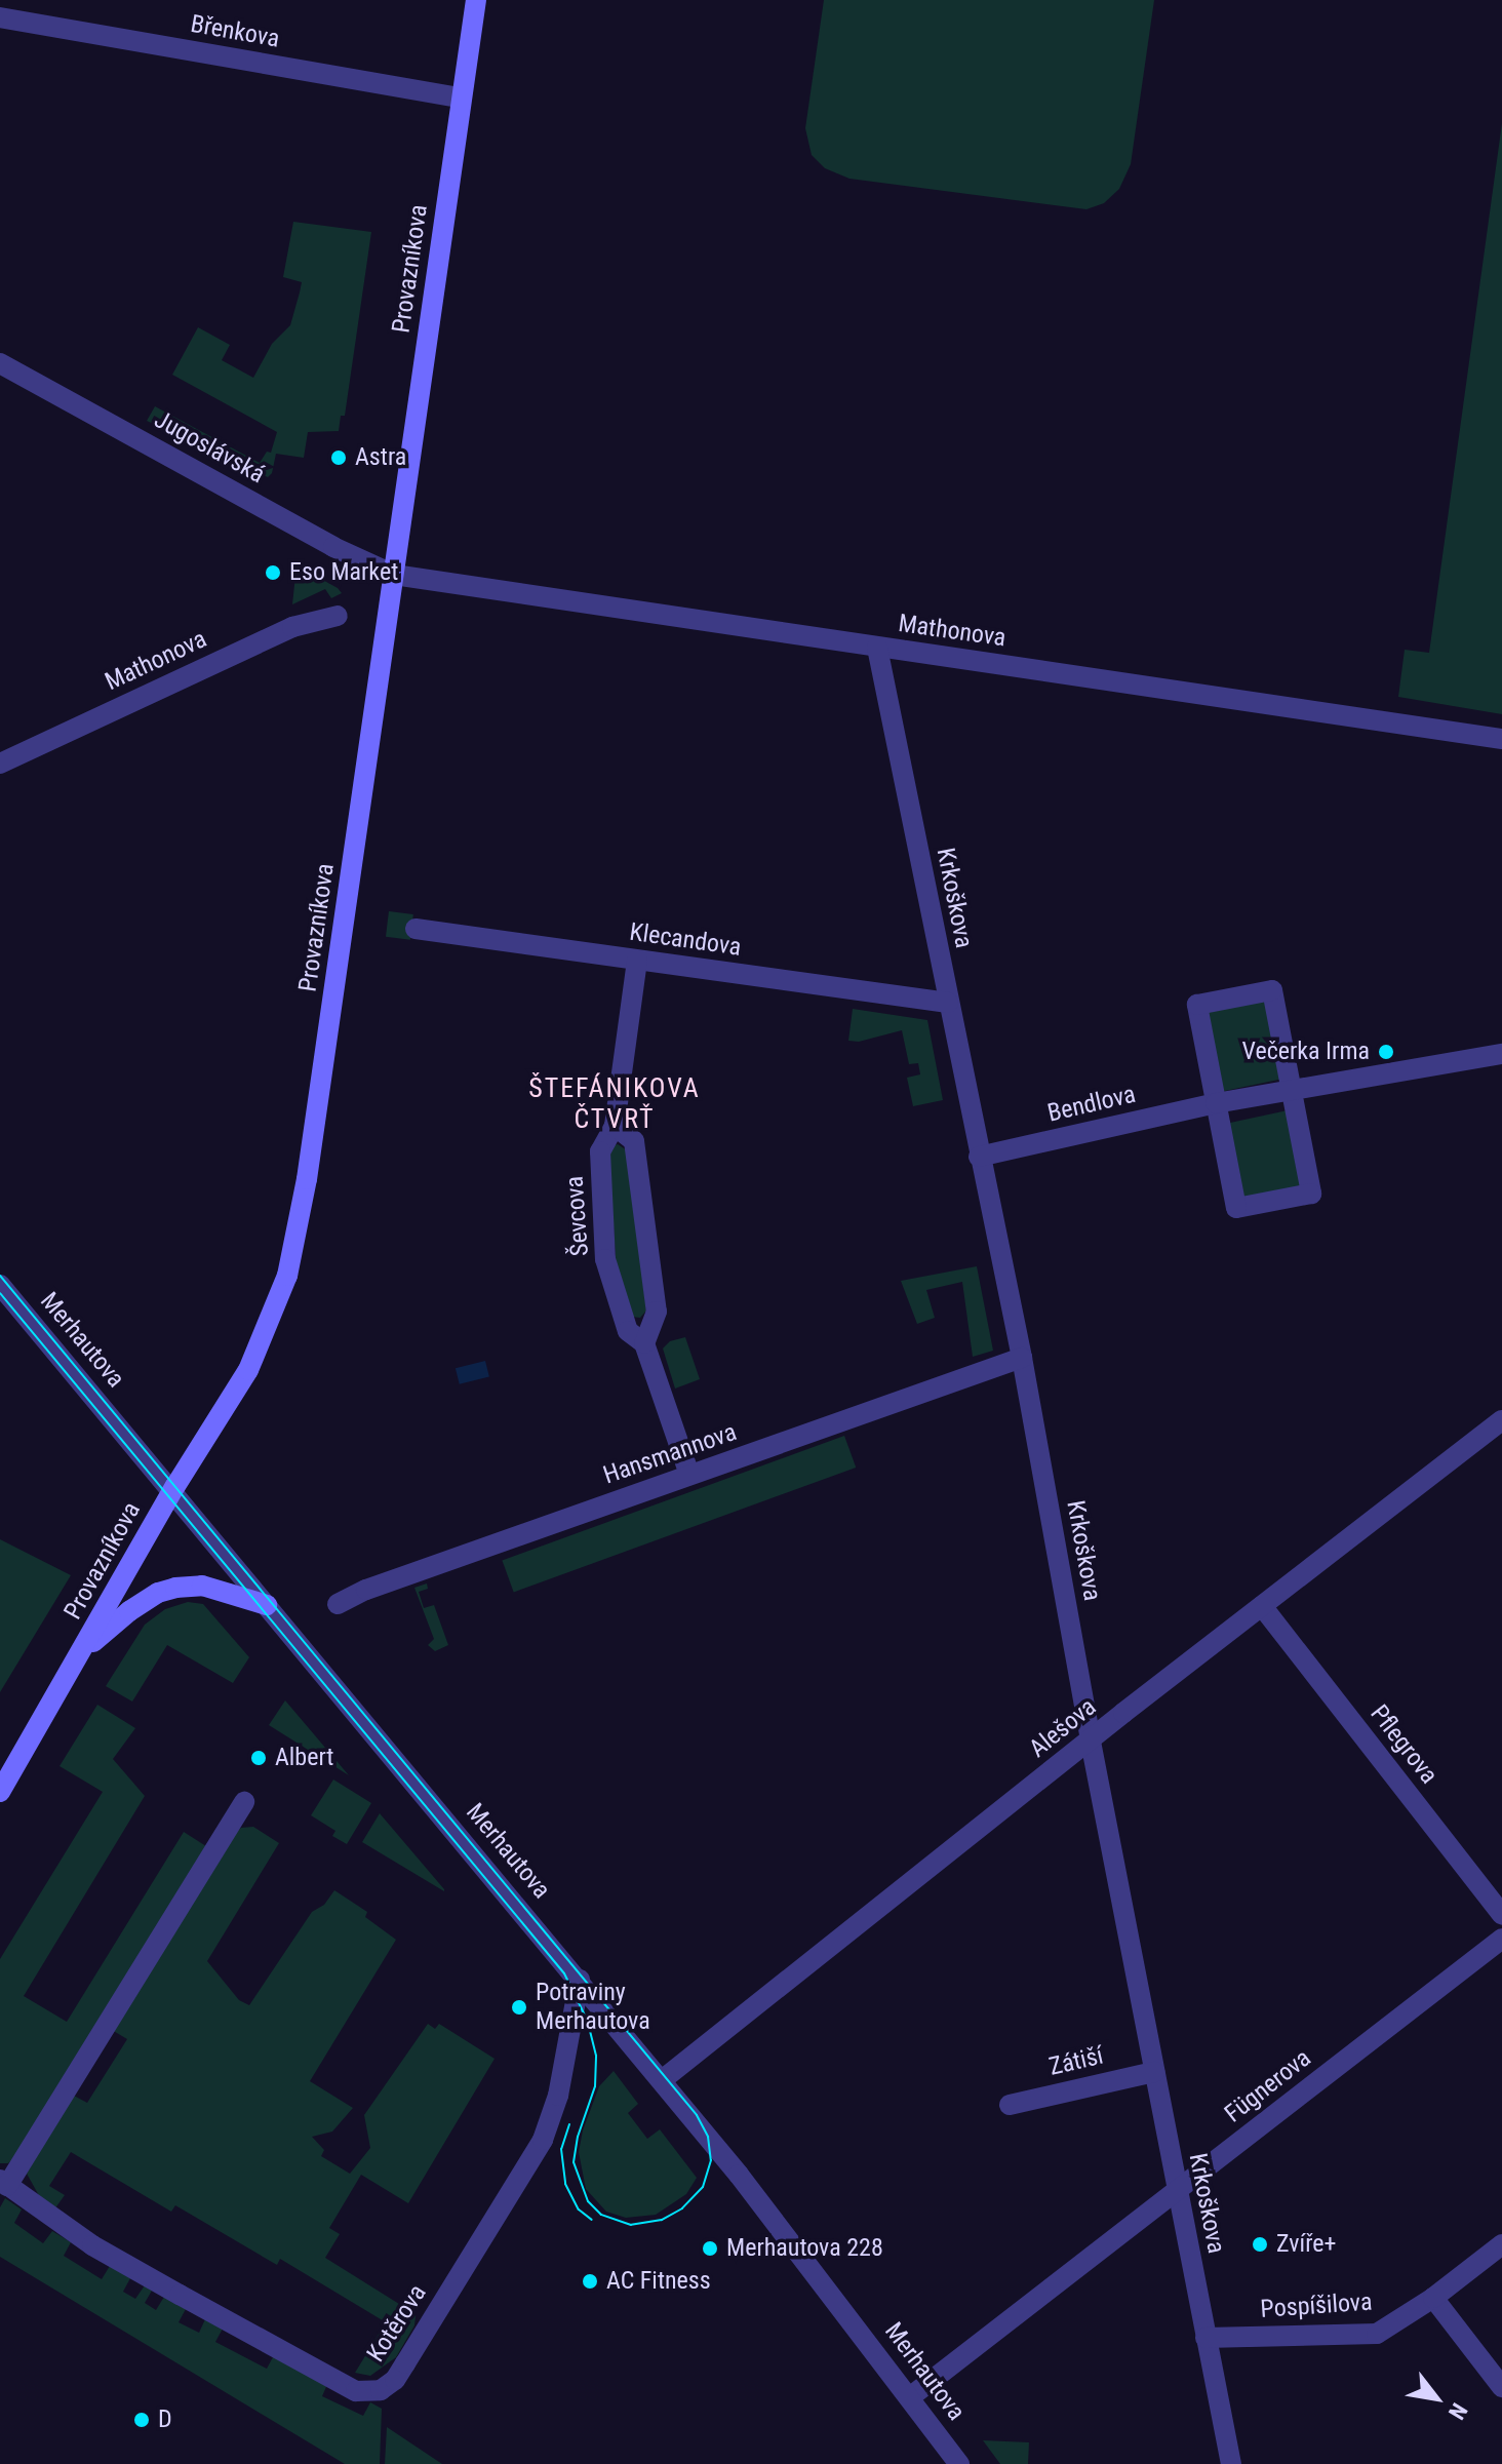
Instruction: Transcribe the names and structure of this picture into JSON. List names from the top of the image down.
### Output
{
  "streets": {
    "main road": ["Provazníkova"],
    "street": [
      "Břenkova",
      "Jugoslávská",
      "Mathonova",
      "Krkoškova",
      "Klecandova",
      "Bendlova",
      "Ševcova",
      "Merhautova",
      "Hansmannova",
      "Alešova",
      "Pflegrova",
      "Zátiší",
      "Fügnerova",
      "Pospíšilova",
      "Kotěrova"
    ]
  },
  "crossings": [
    ["Břenkova", "Provazníkova"],
    ["Provazníkova", "Jugoslávská"],
    ["Provazníkova", "Mathonova"],
    ["Provazníkova", "Merhautova"],
    ["Jugoslávská", "Mathonova"],
    ["Mathonova", "Krkoškova"],
    ["Krkoškova", "Klecandova"],
    ["Krkoškova", "Bendlova"],
    ["Krkoškova", "Hansmannova"],
    ["Krkoškova", "Alešova"],
    ["Krkoškova", "Zátiší"],
    ["Krkoškova", "Fügnerova"],
    ["Krkoškova", "Pospíšilova"],
    ["Klecandova", "Ševcova"],
    ["Ševcova", "Hansmannova"],
    ["Merhautova", "Alešova"],
    ["Merhautova", "Fügnerova"],
    ["Merhautova", "Kotěrova"],
    ["Alešova", "Pflegrova"]
  ],
  "districts": ["ŠTEFÁNIKOVA ČTVRŤ"],
  "places": [
    "Astra",
    "Eso Market",
    "Večerka Irma",
    "Albert",
    "Potraviny Merhautova",
    "Zvíře+",
    "Merhautova 228",
    "AC Fitness",
    "D"
  ],
  "north": "bottom right"
}
